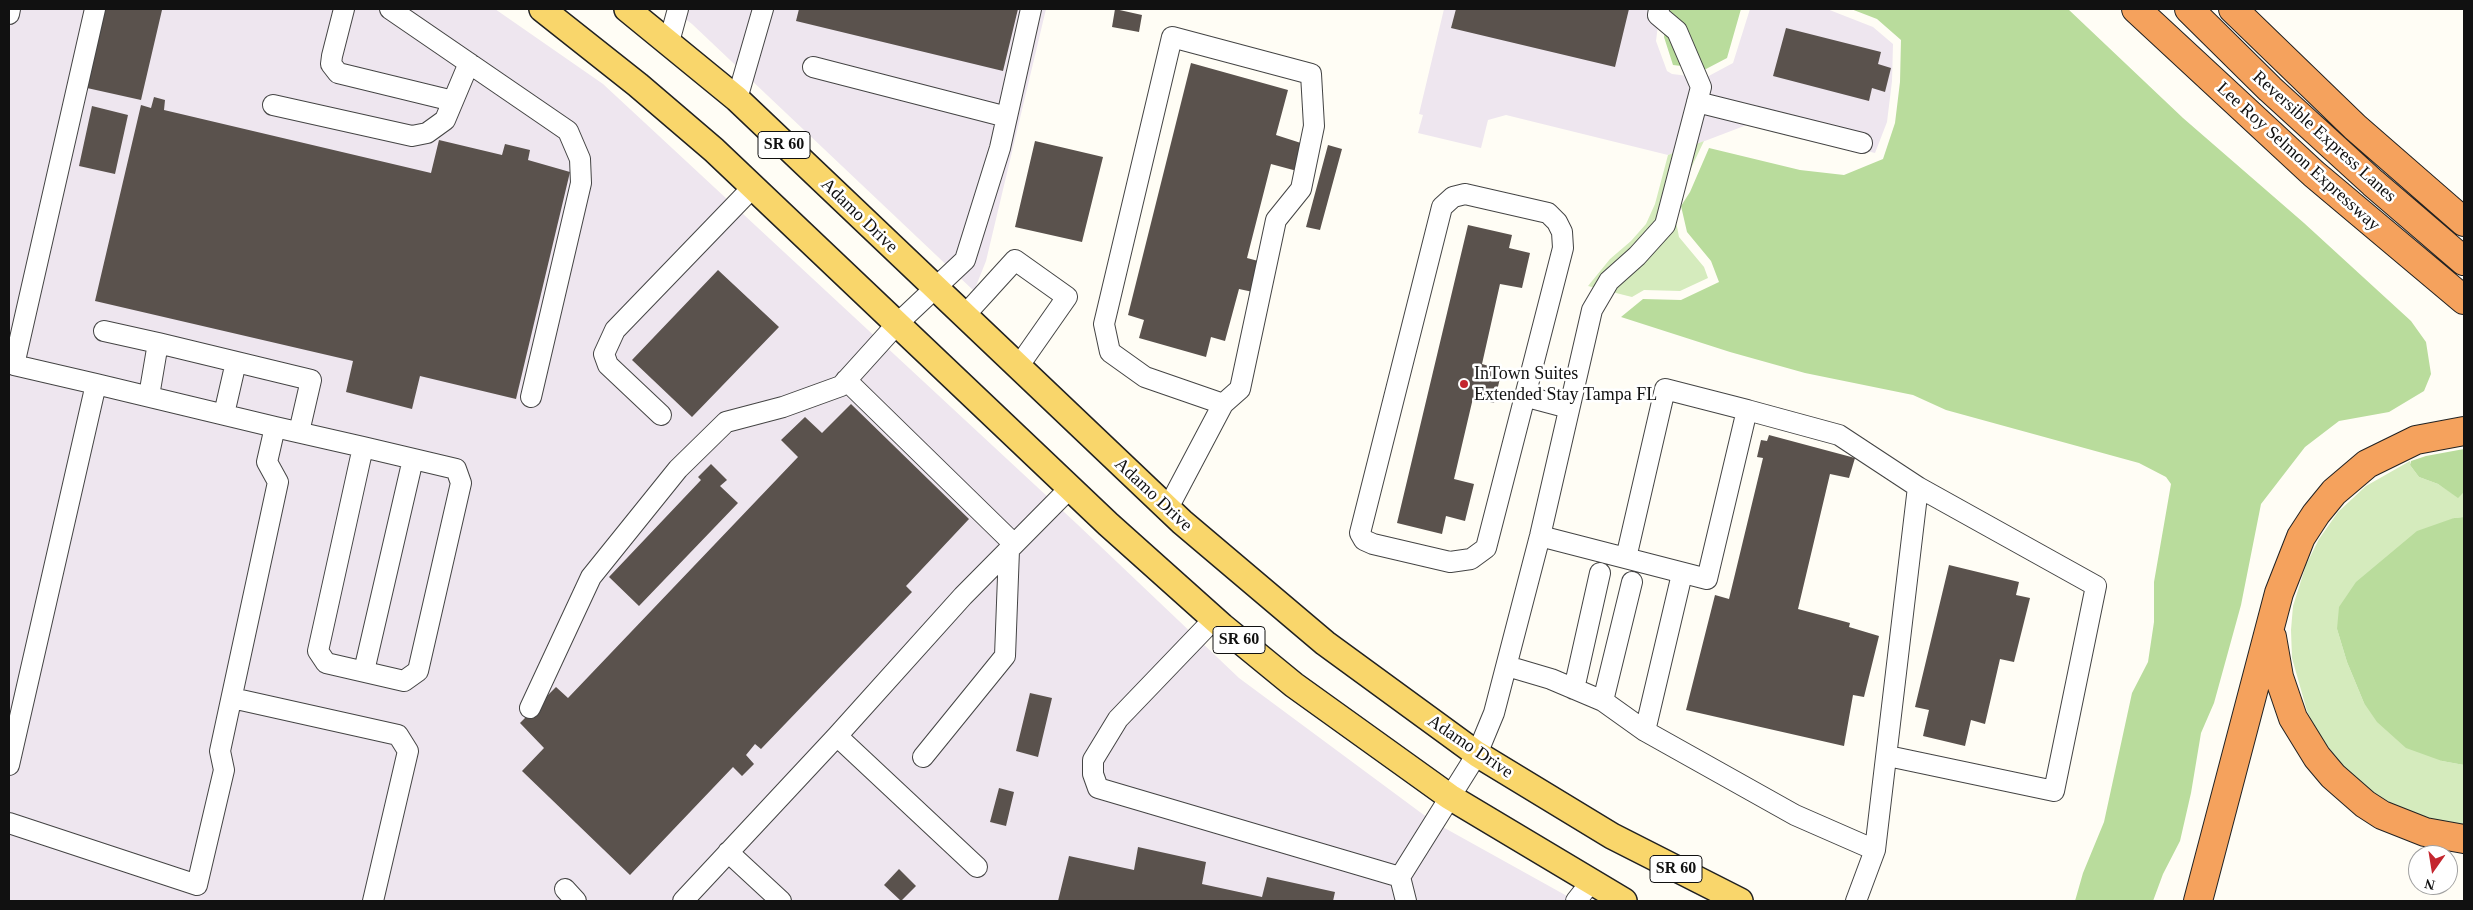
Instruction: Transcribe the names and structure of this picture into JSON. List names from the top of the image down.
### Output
{
  "streets": {
    "highway": ["Reversible Express Lanes", "Lee Roy Selmon Expressway"],
    "main road": ["SR 60", "Adamo Drive"]
  },
  "places": ["InTown Suites Extended Stay Tampa FL"],
  "north": "bottom"
}
